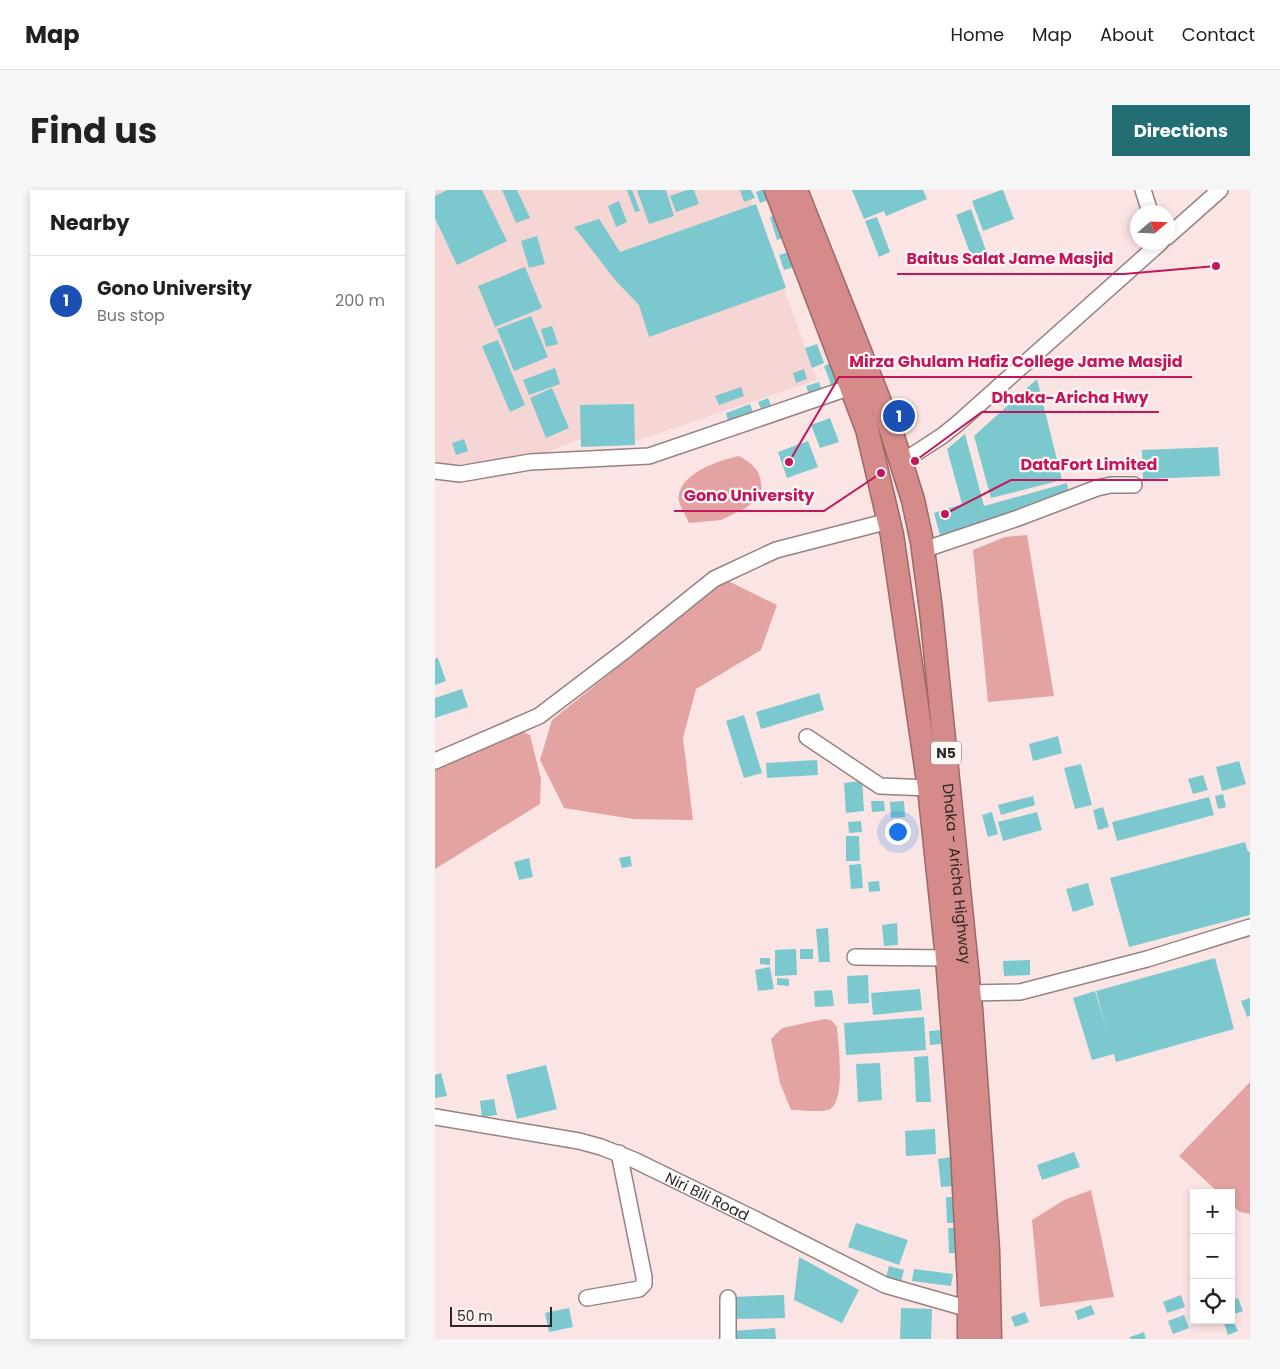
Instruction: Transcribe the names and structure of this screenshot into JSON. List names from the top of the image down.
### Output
{
  "streets": {
    "highway": ["N5", "Dhaka - Aricha Highway"],
    "street": ["Niri Bili Road"]
  },
  "crossings": [
    ["N5", "Niri Bili Road"]
  ],
  "places": [
    "Baitus Salat Jame Masjid",
    "Dhaka-Aricha Hwy",
    "Mirza Ghulam Hafiz College Jame Masjid",
    "Gono University",
    "DataFort Limited"
  ],
  "scale_bar": "50 m",
  "north": "right",
  "page": {
    "header": "Map",
    "nav": [
      "Home",
      "Map",
      "About",
      "Contact"
    ],
    "title": "Find us",
    "buttons": "Directions",
    "heading": "Nearby",
    "list": [
      {
        "mark": "1",
        "name": "Gono University",
        "note": "Bus stop",
        "value": "200 m"
      }
    ],
    "pins": "1",
    "map_buttons": ["+", "−"],
    "scale": "50 m"
  }
}
